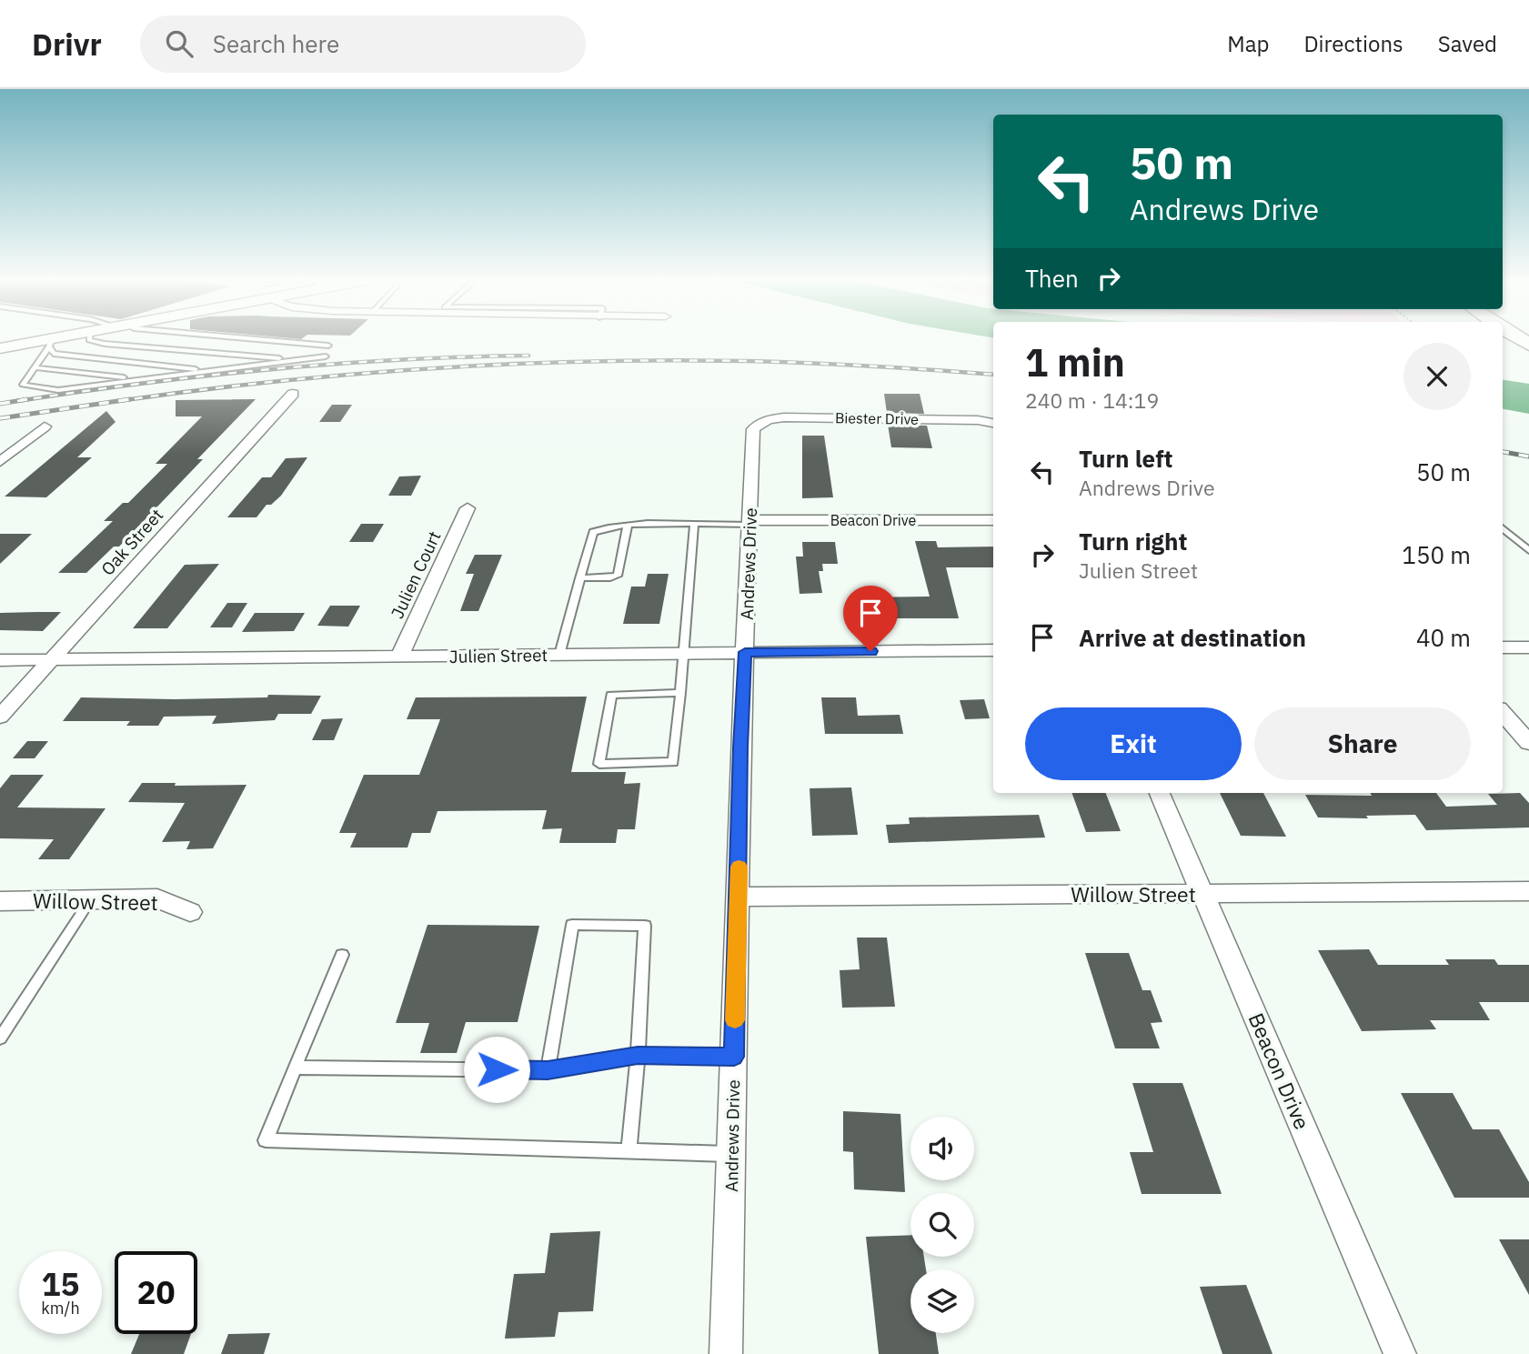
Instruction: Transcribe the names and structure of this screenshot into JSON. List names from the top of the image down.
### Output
{
  "streets": {
    "street": [
      "Biester Drive",
      "Beacon Drive",
      "Oak Street",
      "Andrews Drive",
      "Julien Court",
      "Julien Street",
      "Willow Street"
    ]
  },
  "crossings": [
    ["Biester Drive", "Andrews Drive"],
    ["Beacon Drive", "Andrews Drive"],
    ["Beacon Drive", "Willow Street"],
    ["Oak Street", "Julien Street"],
    ["Andrews Drive", "Julien Street"],
    ["Andrews Drive", "Willow Street"],
    ["Julien Court", "Julien Street"]
  ],
  "page": {
    "header": "Drivr",
    "search": "Search here",
    "nav": ["Map", "Directions", "Saved"],
    "turn": ["50 m", "Andrews Drive"],
    "then": "Then",
    "heading": ["1 min", "240 m · 14:19"],
    "list": [
      {
        "name": "Turn left",
        "note": "Andrews Drive",
        "value": "50 m"
      },
      {
        "name": "Turn right",
        "note": "Julien Street",
        "value": "150 m"
      },
      {
        "name": "Arrive at destination",
        "value": "40 m"
      }
    ],
    "buttons": ["Exit", "Share"],
    "speed": "15 km/h",
    "limit": "20"
  }
}
